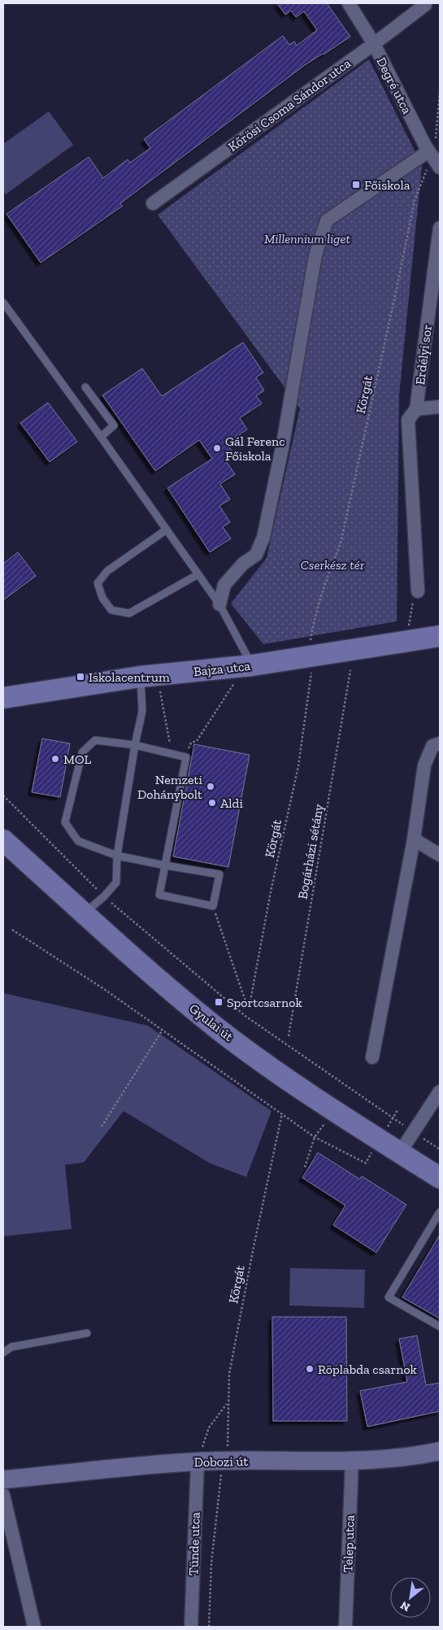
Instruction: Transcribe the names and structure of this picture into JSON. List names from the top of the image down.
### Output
{
  "streets": {
    "main road": ["Bajza utca", "Gyulai út", "Dobozi út"],
    "street": [
      "Degré utca",
      "Kőrösi Csoma Sándor utca",
      "Erdélyi sor",
      "Tünde utca",
      "Telep utca"
    ],
    "path": ["Körgát", "Bogárházi sétány"]
  },
  "crossings": [
    ["Degré utca", "Kőrösi Csoma Sándor utca"],
    ["Dobozi út", "Tünde utca"],
    ["Dobozi út", "Telep utca"]
  ],
  "parks": ["Millennium liget", "Cserkész tér"],
  "places": {
    "transit": ["Főiskola", "Iskolacentrum", "Sportcsarnok"],
    "other": [
      "Gál Ferenc Főiskola",
      "MOL",
      "Nemzeti Dohánybolt",
      "Aldi",
      "Röplabda csarnok"
    ]
  },
  "north": "bottom left"
}
